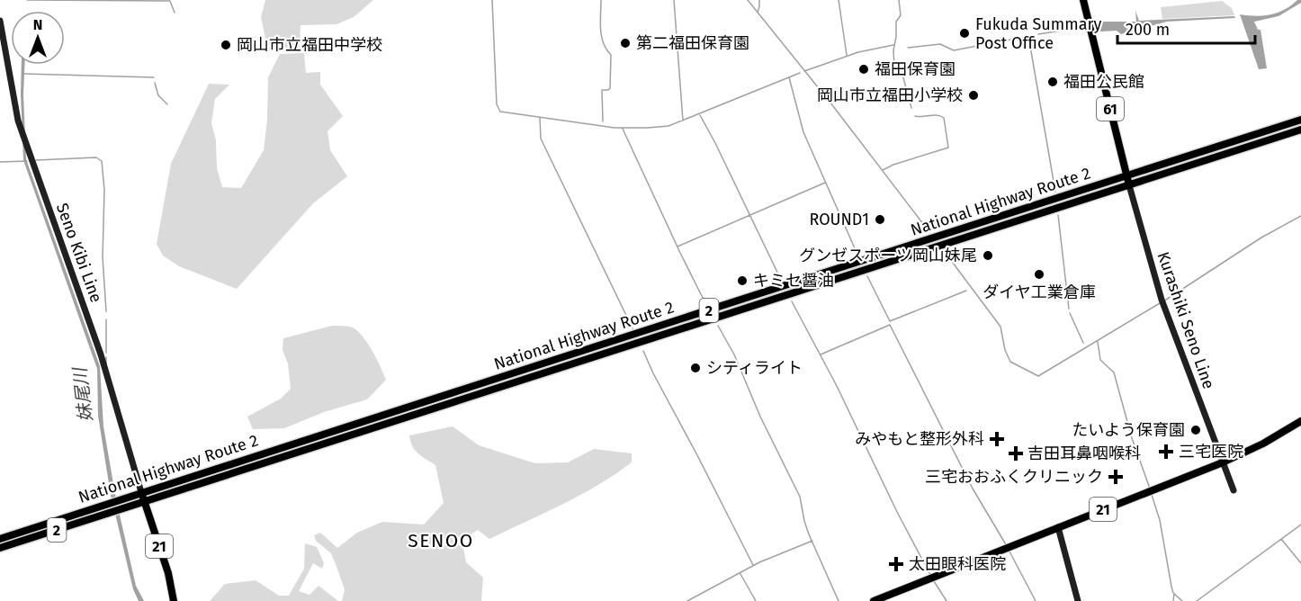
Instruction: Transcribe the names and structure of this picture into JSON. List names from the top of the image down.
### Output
{
  "streets": {
    "highway": ["National Highway Route 2", "2"],
    "main road": [
      "61",
      "Seno Kibi Line",
      "Kurashiki Seno Line",
      "21"
    ]
  },
  "crossings": [
    ["61", "National Highway Route 2"],
    ["61", "Kurashiki Seno Line"],
    ["National Highway Route 2", "Seno Kibi Line"],
    ["National Highway Route 2", "Kurashiki Seno Line"],
    ["National Highway Route 2", "21"],
    ["Seno Kibi Line", "21"],
    ["Kurashiki Seno Line", "21"]
  ],
  "districts": ["SENOO"],
  "water": ["妹尾川"],
  "places": {
    "other": [
      "Fukuda Summary Post Office",
      "第二福田保育園",
      "岡山市立福田中学校",
      "福田保育園",
      "福田公民館",
      "岡山市立福田小学校",
      "ROUND1",
      "グンゼスポーツ岡山妹尾",
      "ダイヤ工業倉庫",
      "キミセ醤油",
      "シティライト",
      "たいよう保育園"
    ],
    "health": [
      "みやもと整形外科",
      "三宅医院",
      "吉田耳鼻咽喉科",
      "三宅おおふくクリニック",
      "太田眼科医院"
    ]
  },
  "scale_bar": "200 m",
  "north": "top"
}
